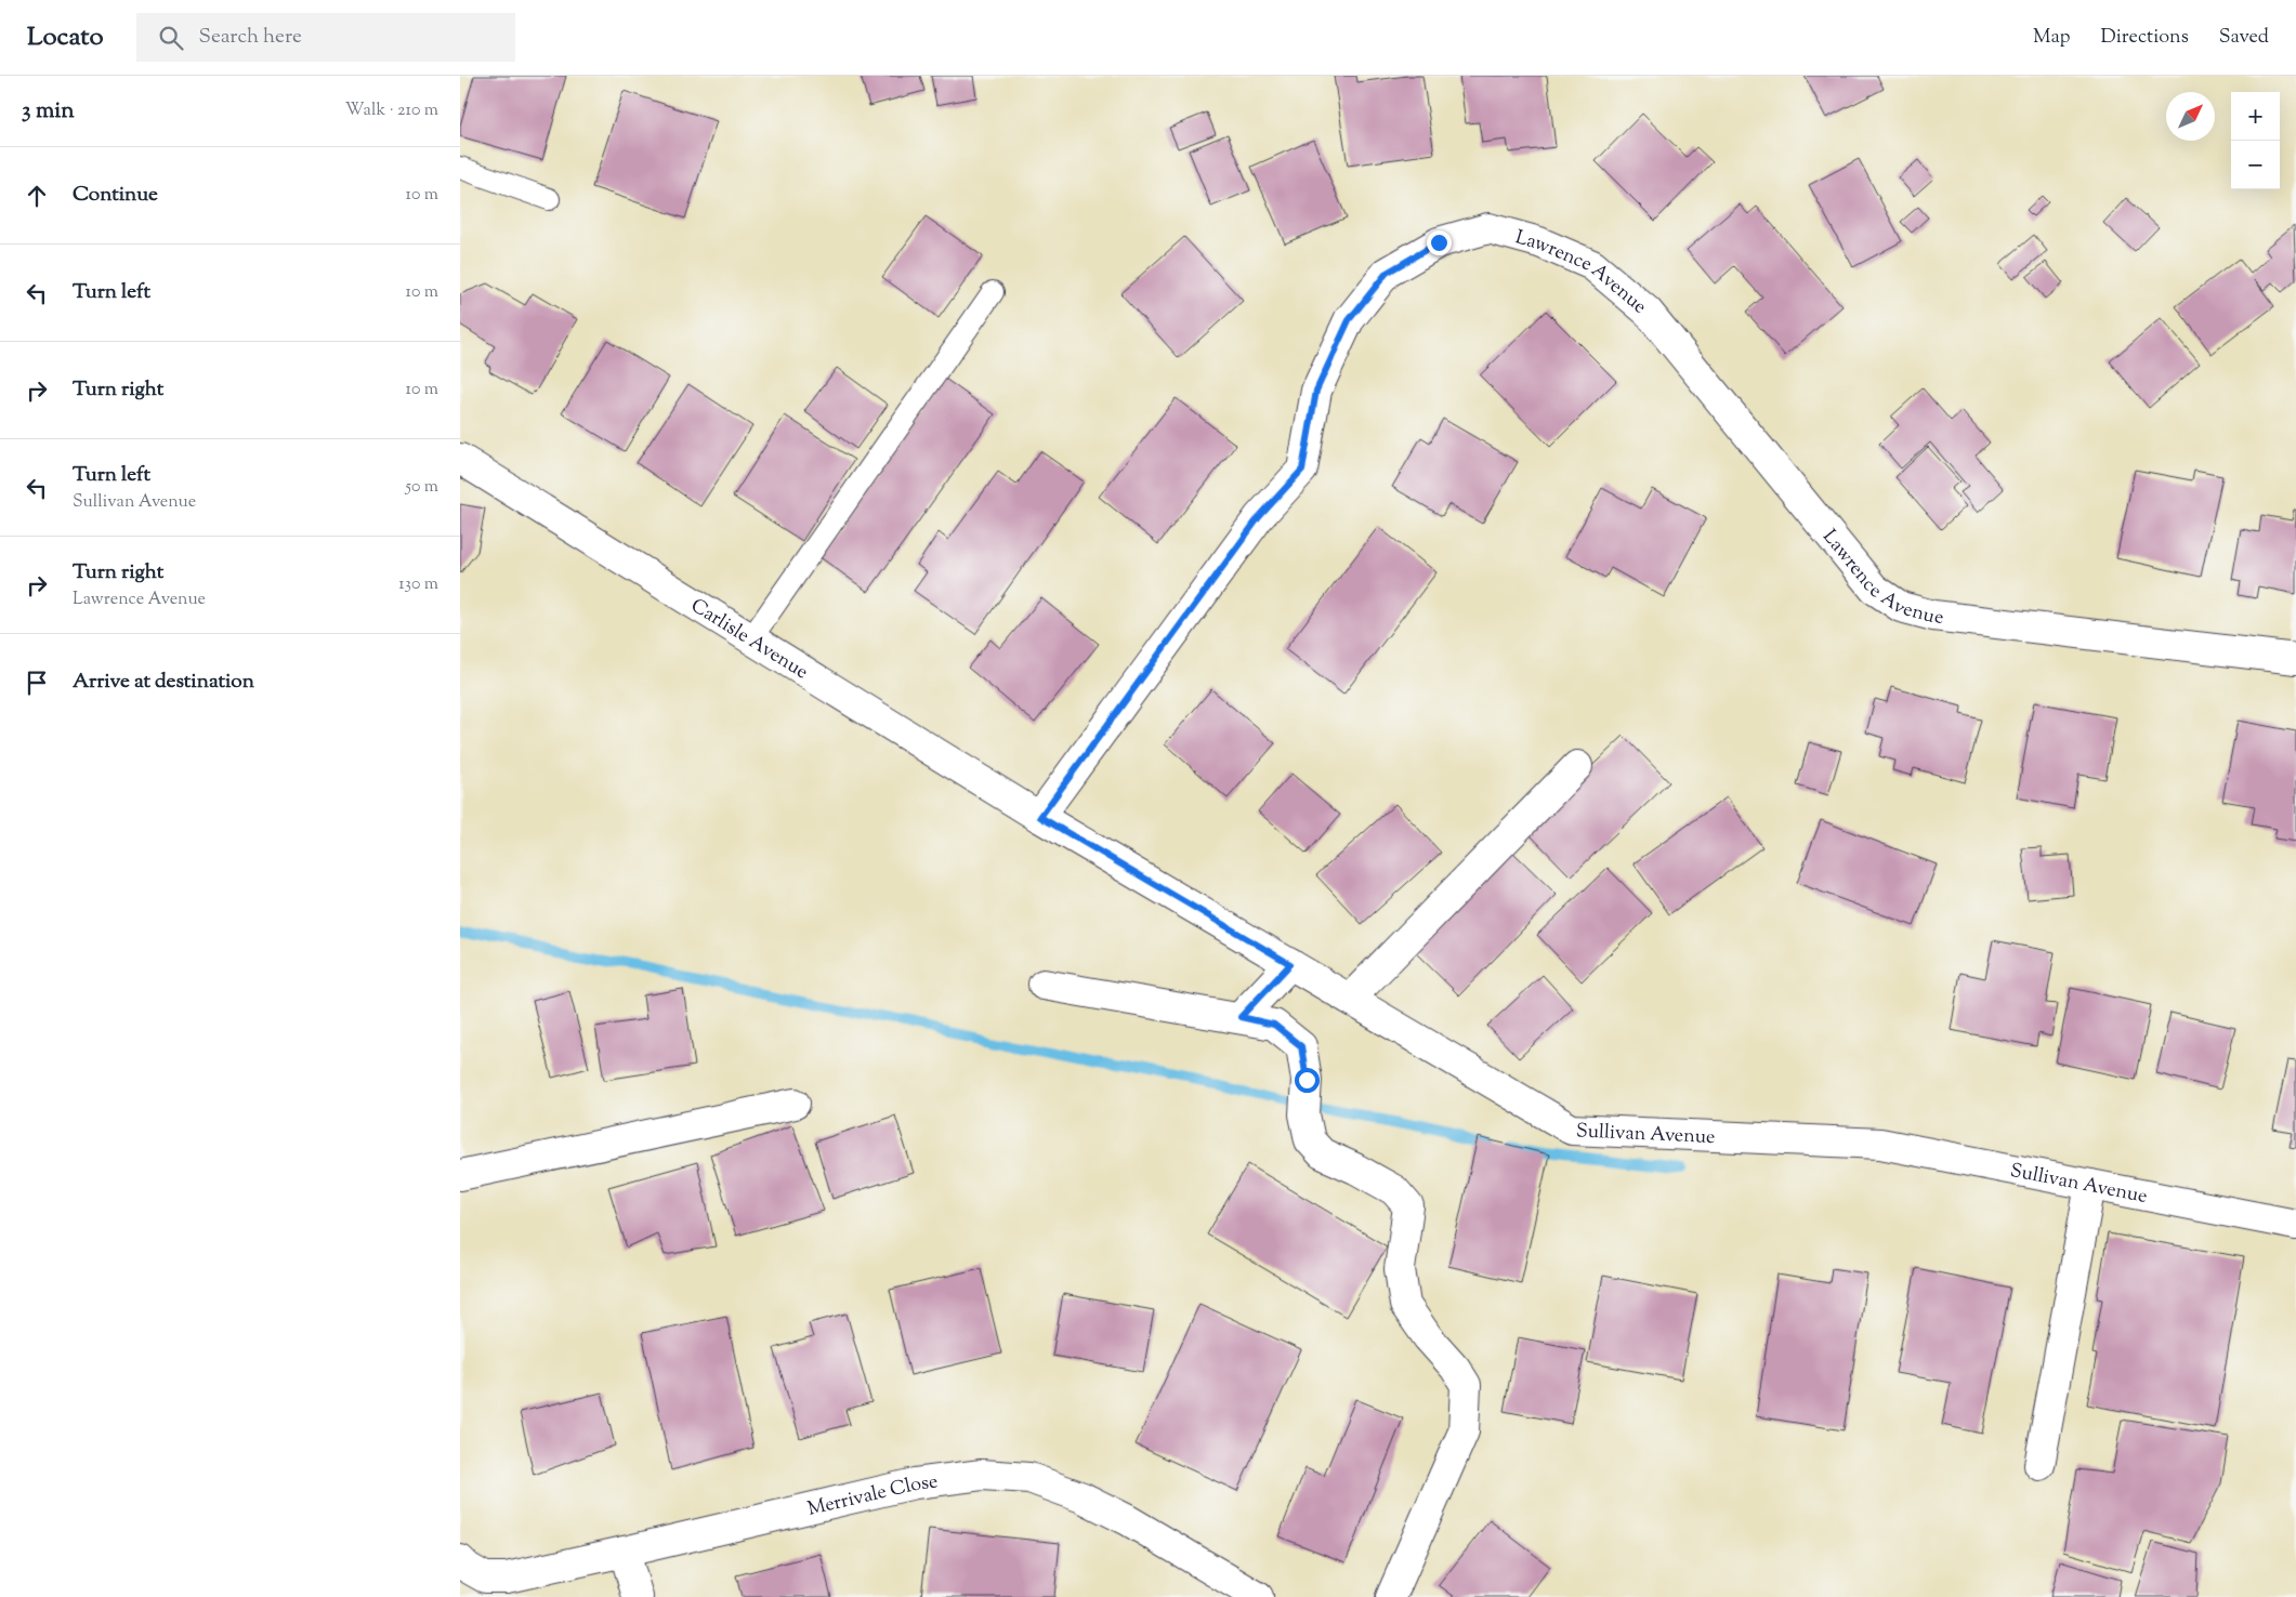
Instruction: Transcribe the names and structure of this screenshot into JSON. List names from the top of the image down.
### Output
{
  "streets": {
    "street": [
      "Lawrence Avenue",
      "Carlisle Avenue",
      "Sullivan Avenue",
      "Merrivale Close"
    ]
  },
  "crossings": [
    ["Lawrence Avenue", "Carlisle Avenue"],
    ["Lawrence Avenue", "Sullivan Avenue"],
    ["Carlisle Avenue", "Sullivan Avenue"]
  ],
  "north": "top right",
  "page": {
    "header": "Locato",
    "search": "Search here",
    "nav": ["Map", "Directions", "Saved"],
    "heading": ["3 min", "Walk · 210 m"],
    "map_buttons": ["+", "−"],
    "list": [
      ["Continue", "10 m"],
      ["Turn left", "10 m"],
      ["Turn right", "10 m"],
      ["Turn left", "Sullivan Avenue", "50 m"],
      ["Turn right", "Lawrence Avenue", "130 m"],
      "Arrive at destination"
    ]
  }
}
